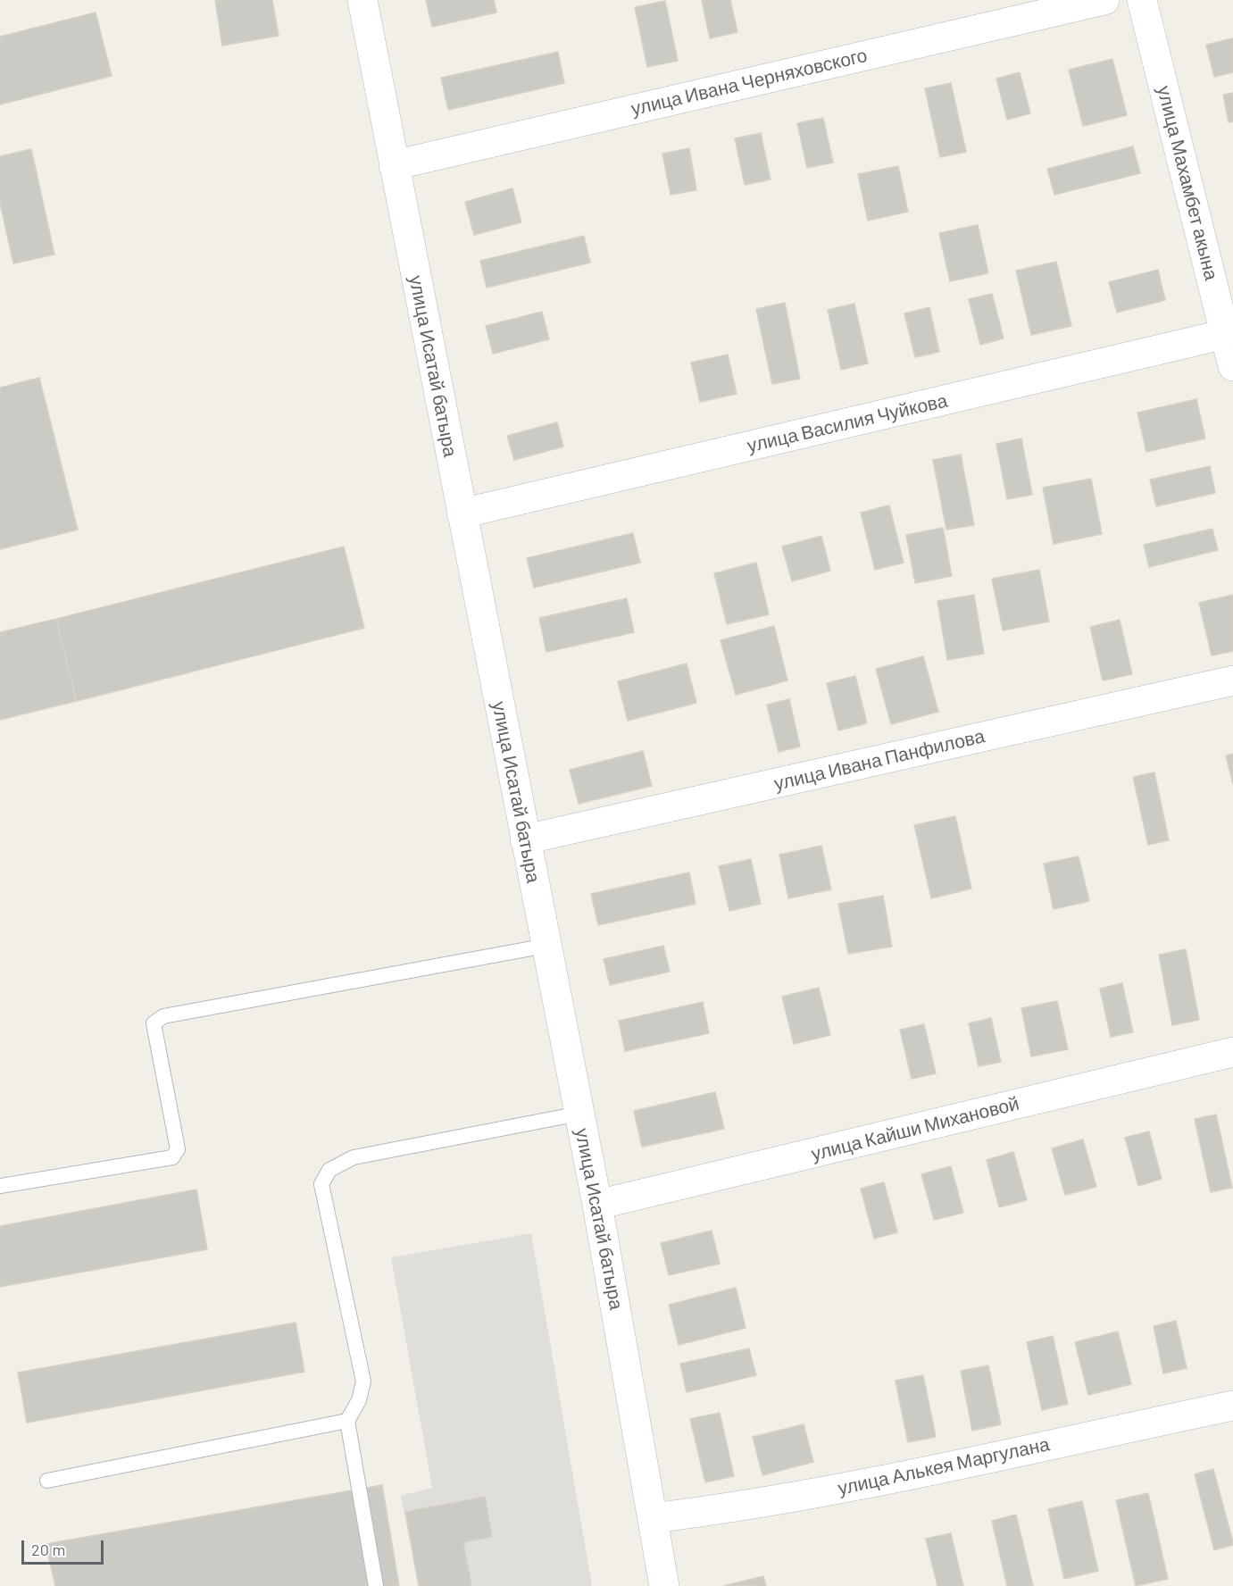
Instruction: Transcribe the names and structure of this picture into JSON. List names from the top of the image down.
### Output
{
  "streets": {
    "street": [
      "улица Ивана Черняховского",
      "улица Махамбет акына",
      "улица Исатай батыра",
      "улица Василия Чуйкова",
      "улица Ивана Панфилова",
      "улица Кайши Михановой",
      "улица Алькея Маргулана"
    ]
  },
  "crossings": [
    ["улица Ивана Черняховского", "улица Исатай батыра"],
    ["улица Махамбет акына", "улица Василия Чуйкова"],
    ["улица Исатай батыра", "улица Василия Чуйкова"],
    ["улица Исатай батыра", "улица Ивана Панфилова"],
    ["улица Исатай батыра", "улица Кайши Михановой"],
    ["улица Исатай батыра", "улица Алькея Маргулана"]
  ],
  "scale_bar": "20 m"
}
